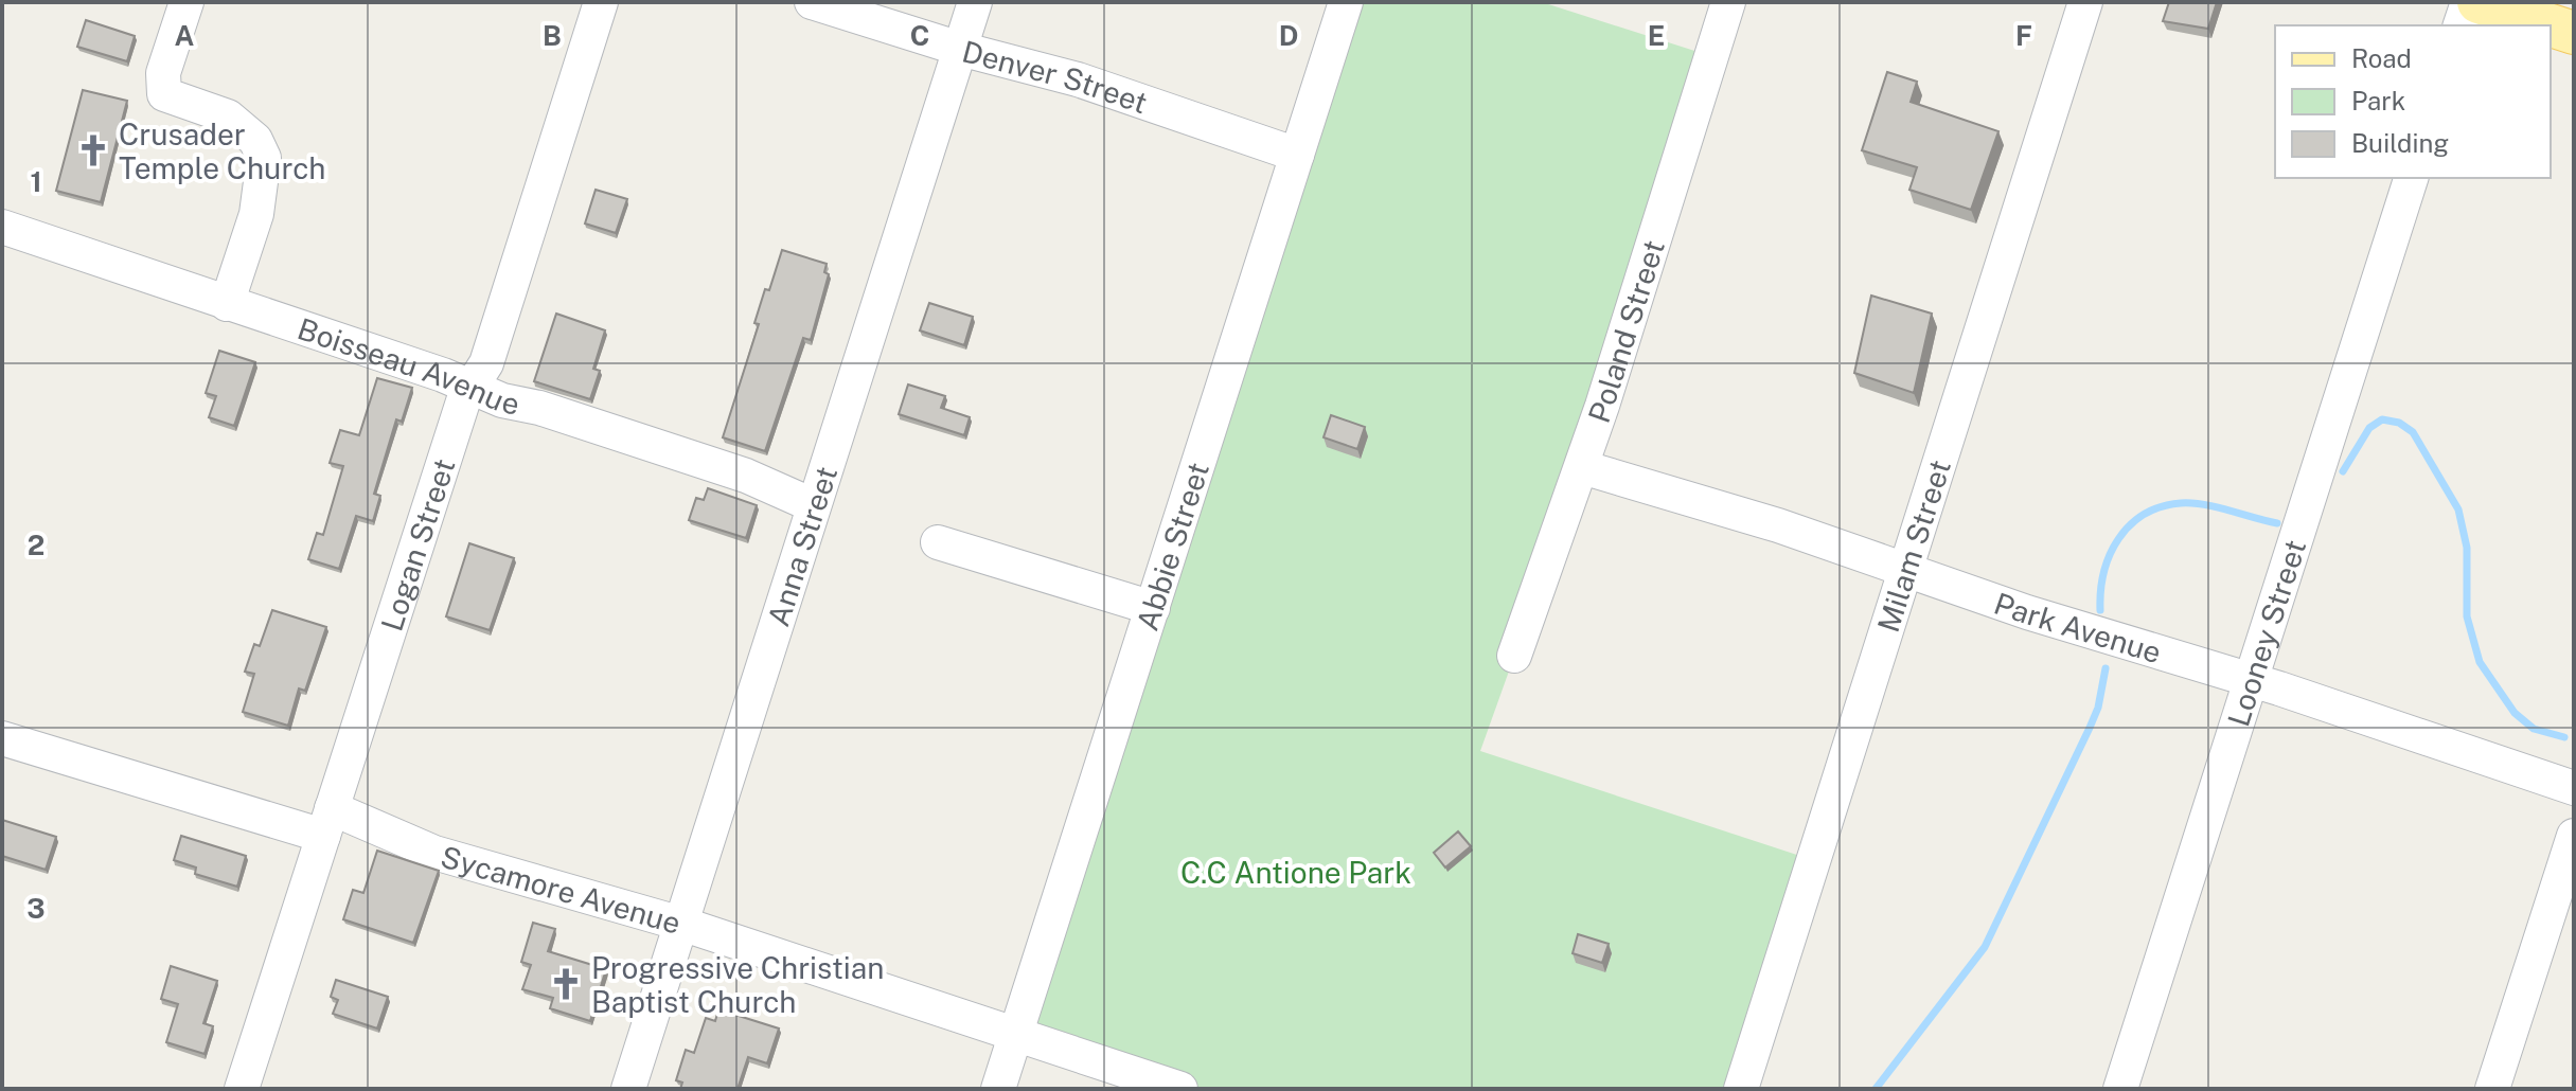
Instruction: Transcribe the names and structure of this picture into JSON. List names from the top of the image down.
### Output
{
  "streets": {
    "street": [
      "Denver Street",
      "Poland Street",
      "Boisseau Avenue",
      "Logan Street",
      "Anna Street",
      "Abbie Street",
      "Milam Street",
      "Park Avenue",
      "Looney Street",
      "Sycamore Avenue"
    ]
  },
  "crossings": [
    ["Denver Street", "Anna Street"],
    ["Denver Street", "Abbie Street"],
    ["Poland Street", "Park Avenue"],
    ["Boisseau Avenue", "Logan Street"],
    ["Boisseau Avenue", "Anna Street"],
    ["Logan Street", "Sycamore Avenue"],
    ["Anna Street", "Sycamore Avenue"],
    ["Abbie Street", "Sycamore Avenue"],
    ["Milam Street", "Park Avenue"],
    ["Park Avenue", "Looney Street"]
  ],
  "parks": ["C.C Antione Park"],
  "places": {
    "church": ["Crusader Temple Church", "Progressive Christian Baptist Church"]
  },
  "legend": ["Road", "Park", "Building"],
  "grid": {
    "columns": [
      "A",
      "B",
      "C",
      "D",
      "E",
      "F"
    ],
    "rows": ["1", "2", "3"]
  }
}
